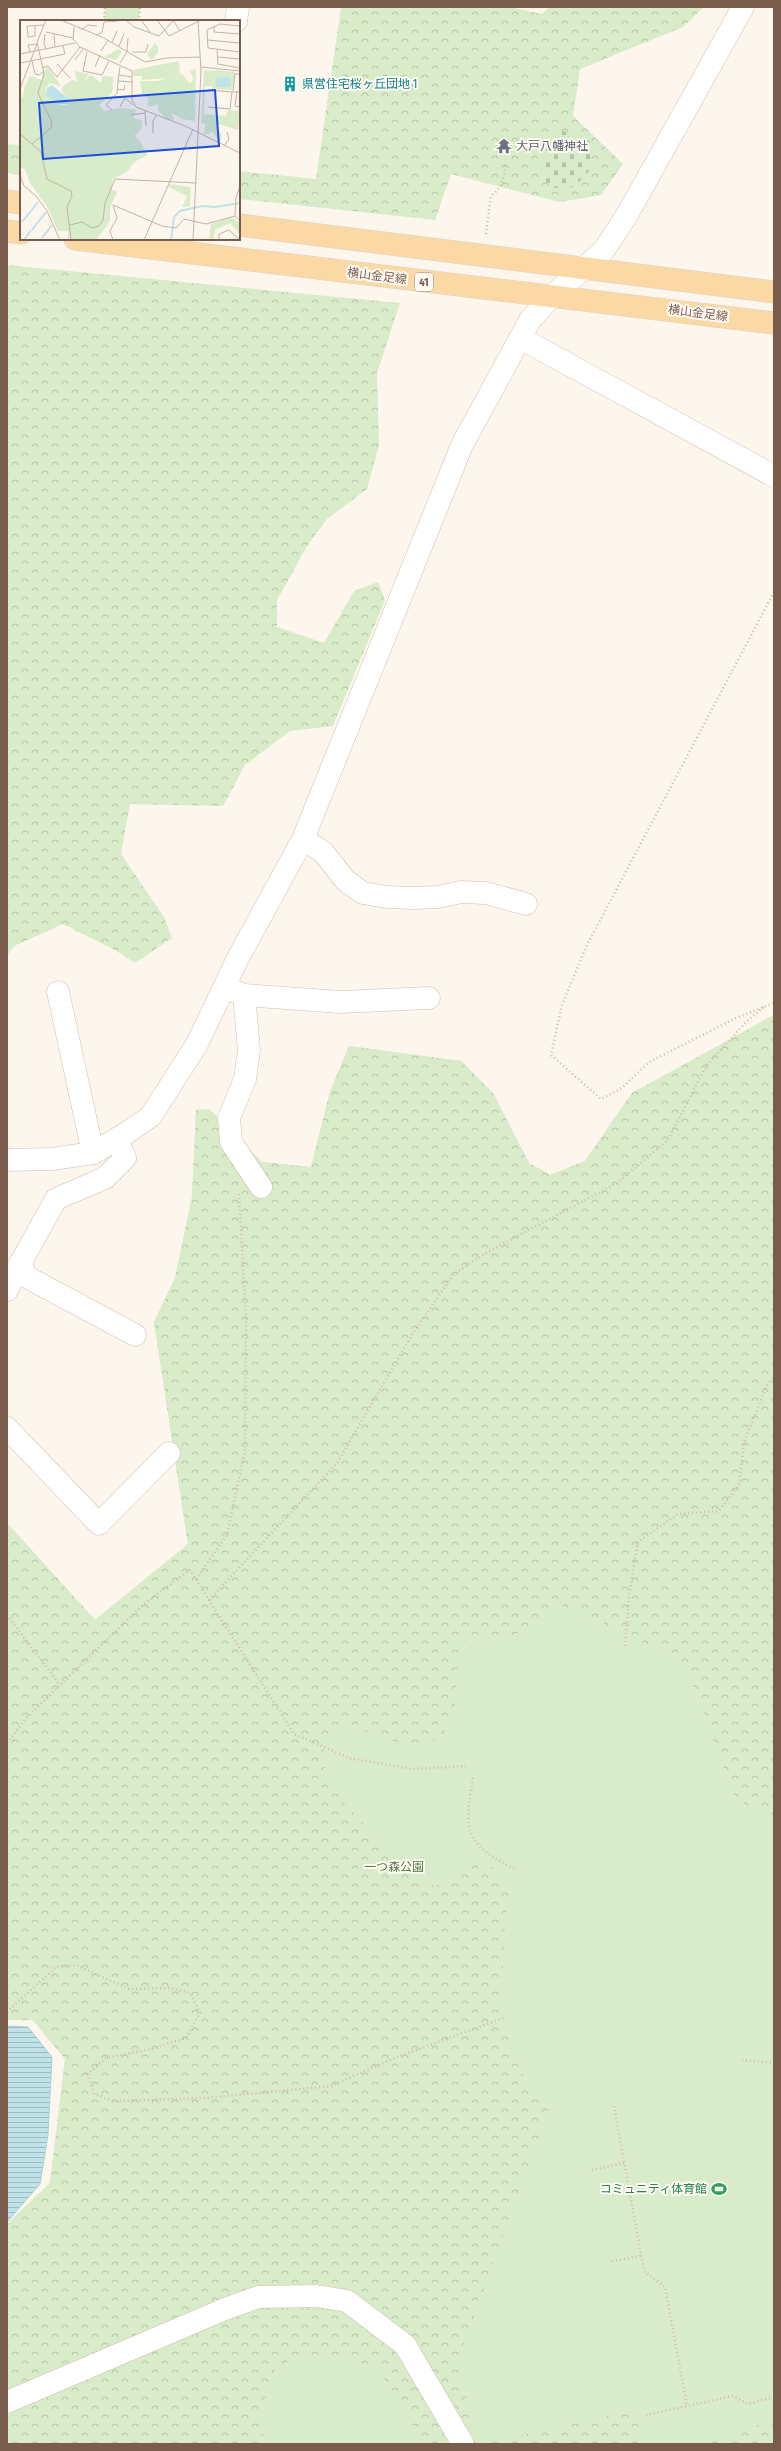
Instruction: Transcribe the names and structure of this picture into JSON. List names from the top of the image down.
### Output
{
  "streets": {
    "main road": ["横山金足線", "41"]
  },
  "parks": ["一つ森公園"],
  "places": {
    "building": ["県営住宅桜ヶ丘団地 1"],
    "temple": ["大戸八幡神社"],
    "sports": ["コミュニティ体育館"]
  }
}
